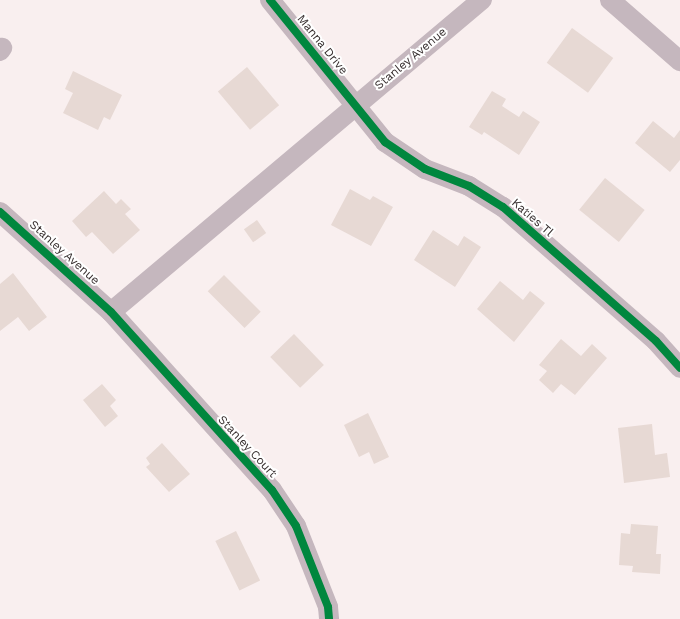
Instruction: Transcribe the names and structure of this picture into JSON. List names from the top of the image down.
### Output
{
  "streets": {
    "street": [
      "Manna Drive",
      "Stanley Avenue",
      "Katies Tl",
      "Stanley Court"
    ]
  },
  "crossings": [
    ["Manna Drive", "Stanley Avenue"],
    ["Manna Drive", "Katies Tl"],
    ["Stanley Avenue", "Katies Tl"],
    ["Stanley Avenue", "Stanley Court"]
  ]
}
